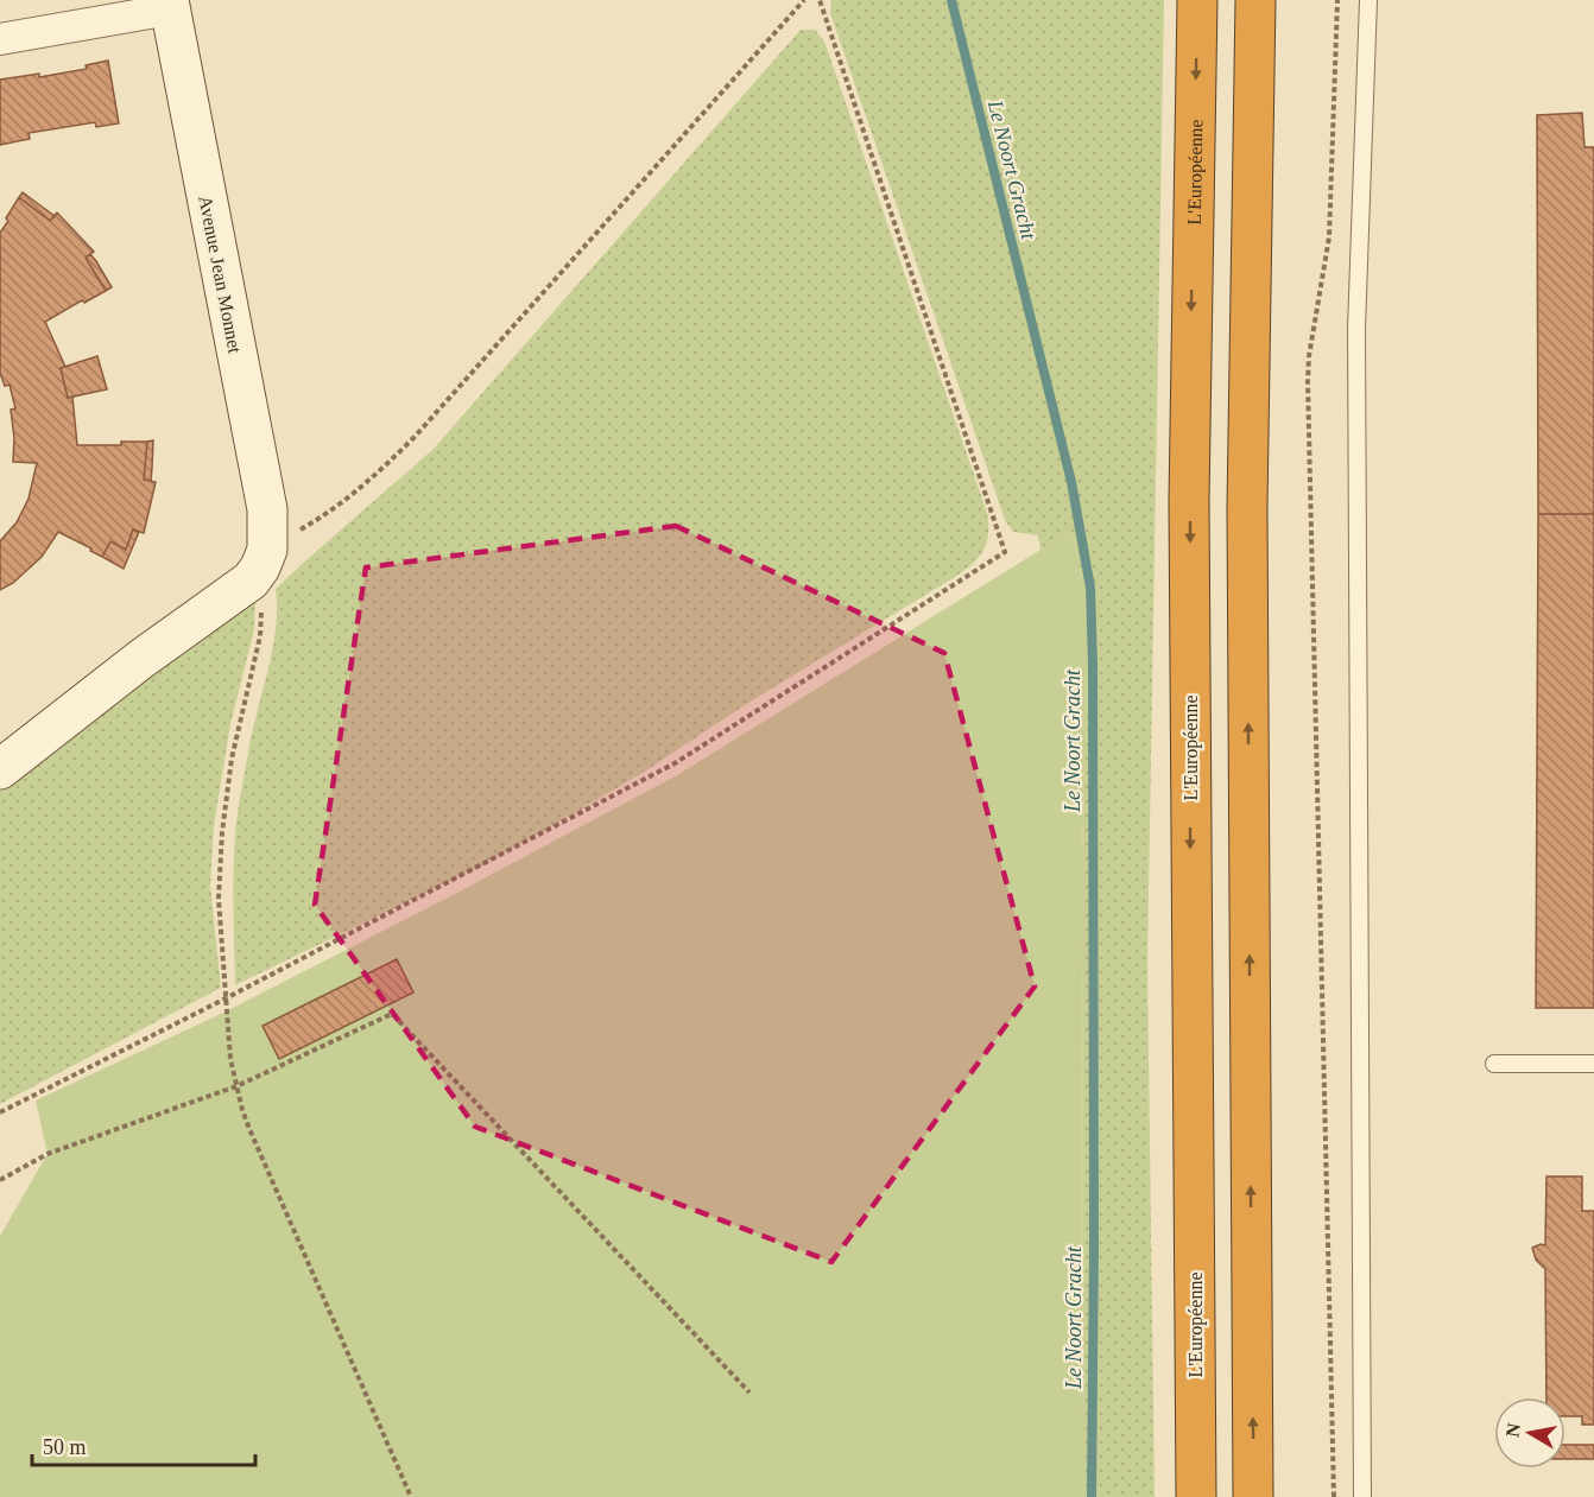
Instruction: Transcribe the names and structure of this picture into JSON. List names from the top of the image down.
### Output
{
  "streets": {
    "highway": ["L'Européenne"],
    "main road": ["Avenue Jean Monnet"]
  },
  "water": ["Le Noort Gracht"],
  "scale_bar": "50 m",
  "north": "left"
}
